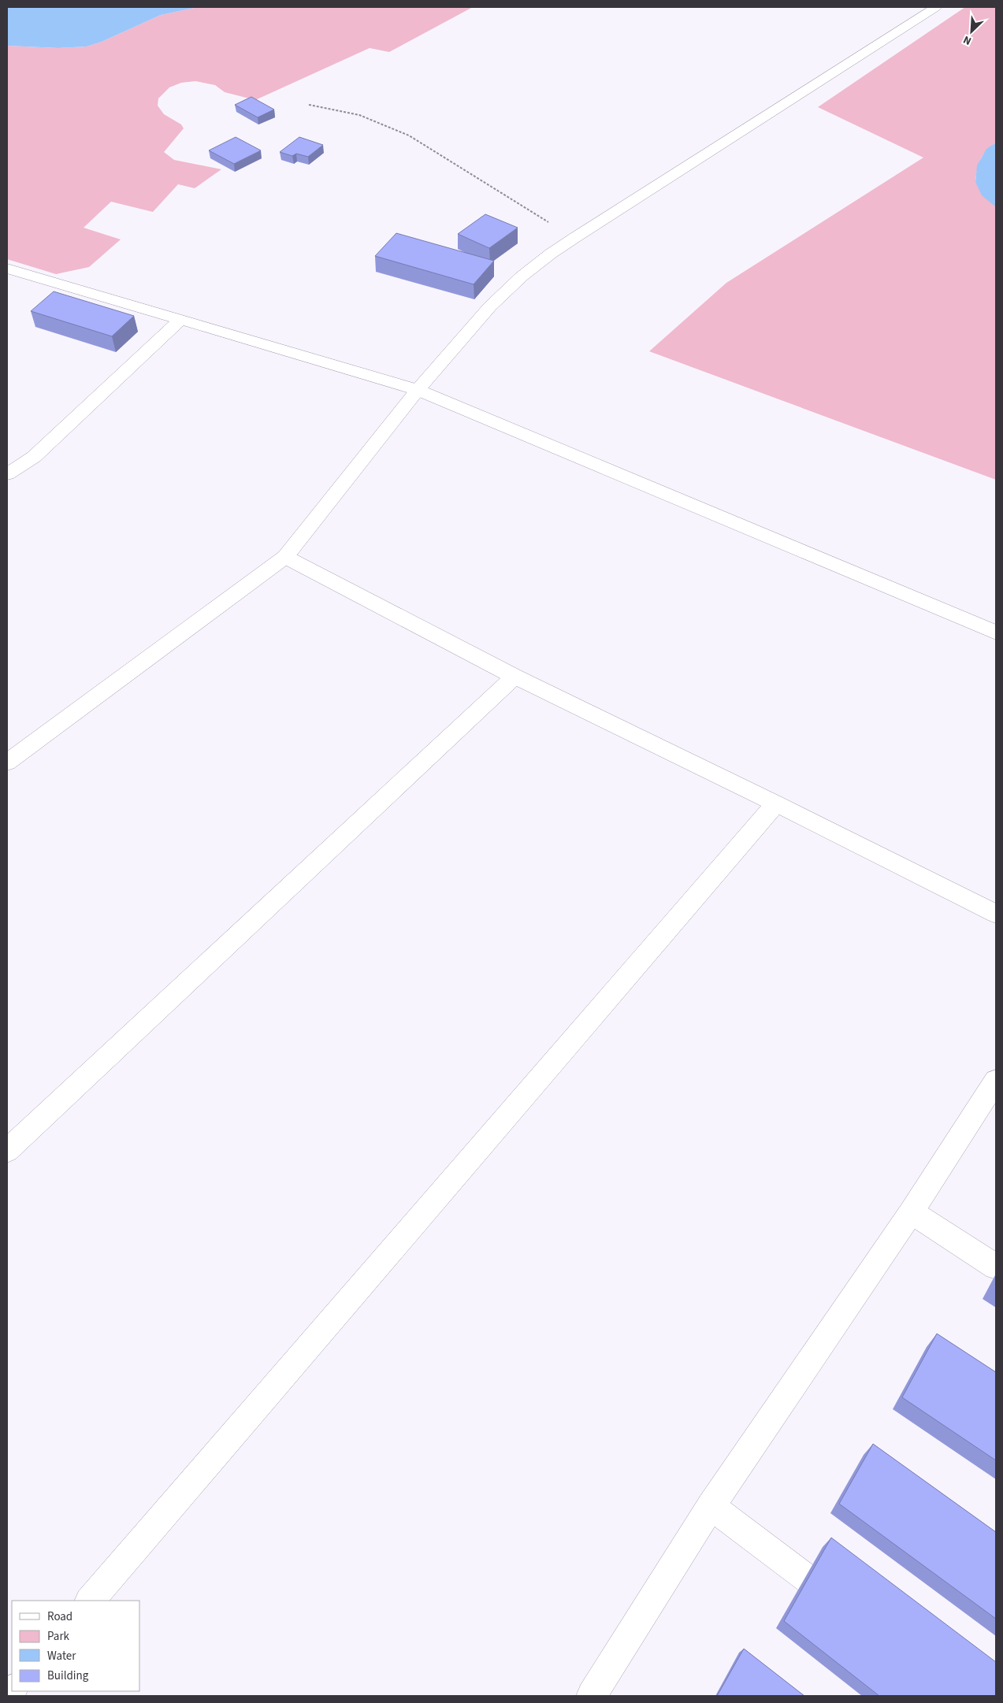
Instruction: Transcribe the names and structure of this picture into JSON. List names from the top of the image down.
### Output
{
  "legend": [
    "Road",
    "Park",
    "Water",
    "Building"
  ],
  "north": "bottom left"
}
